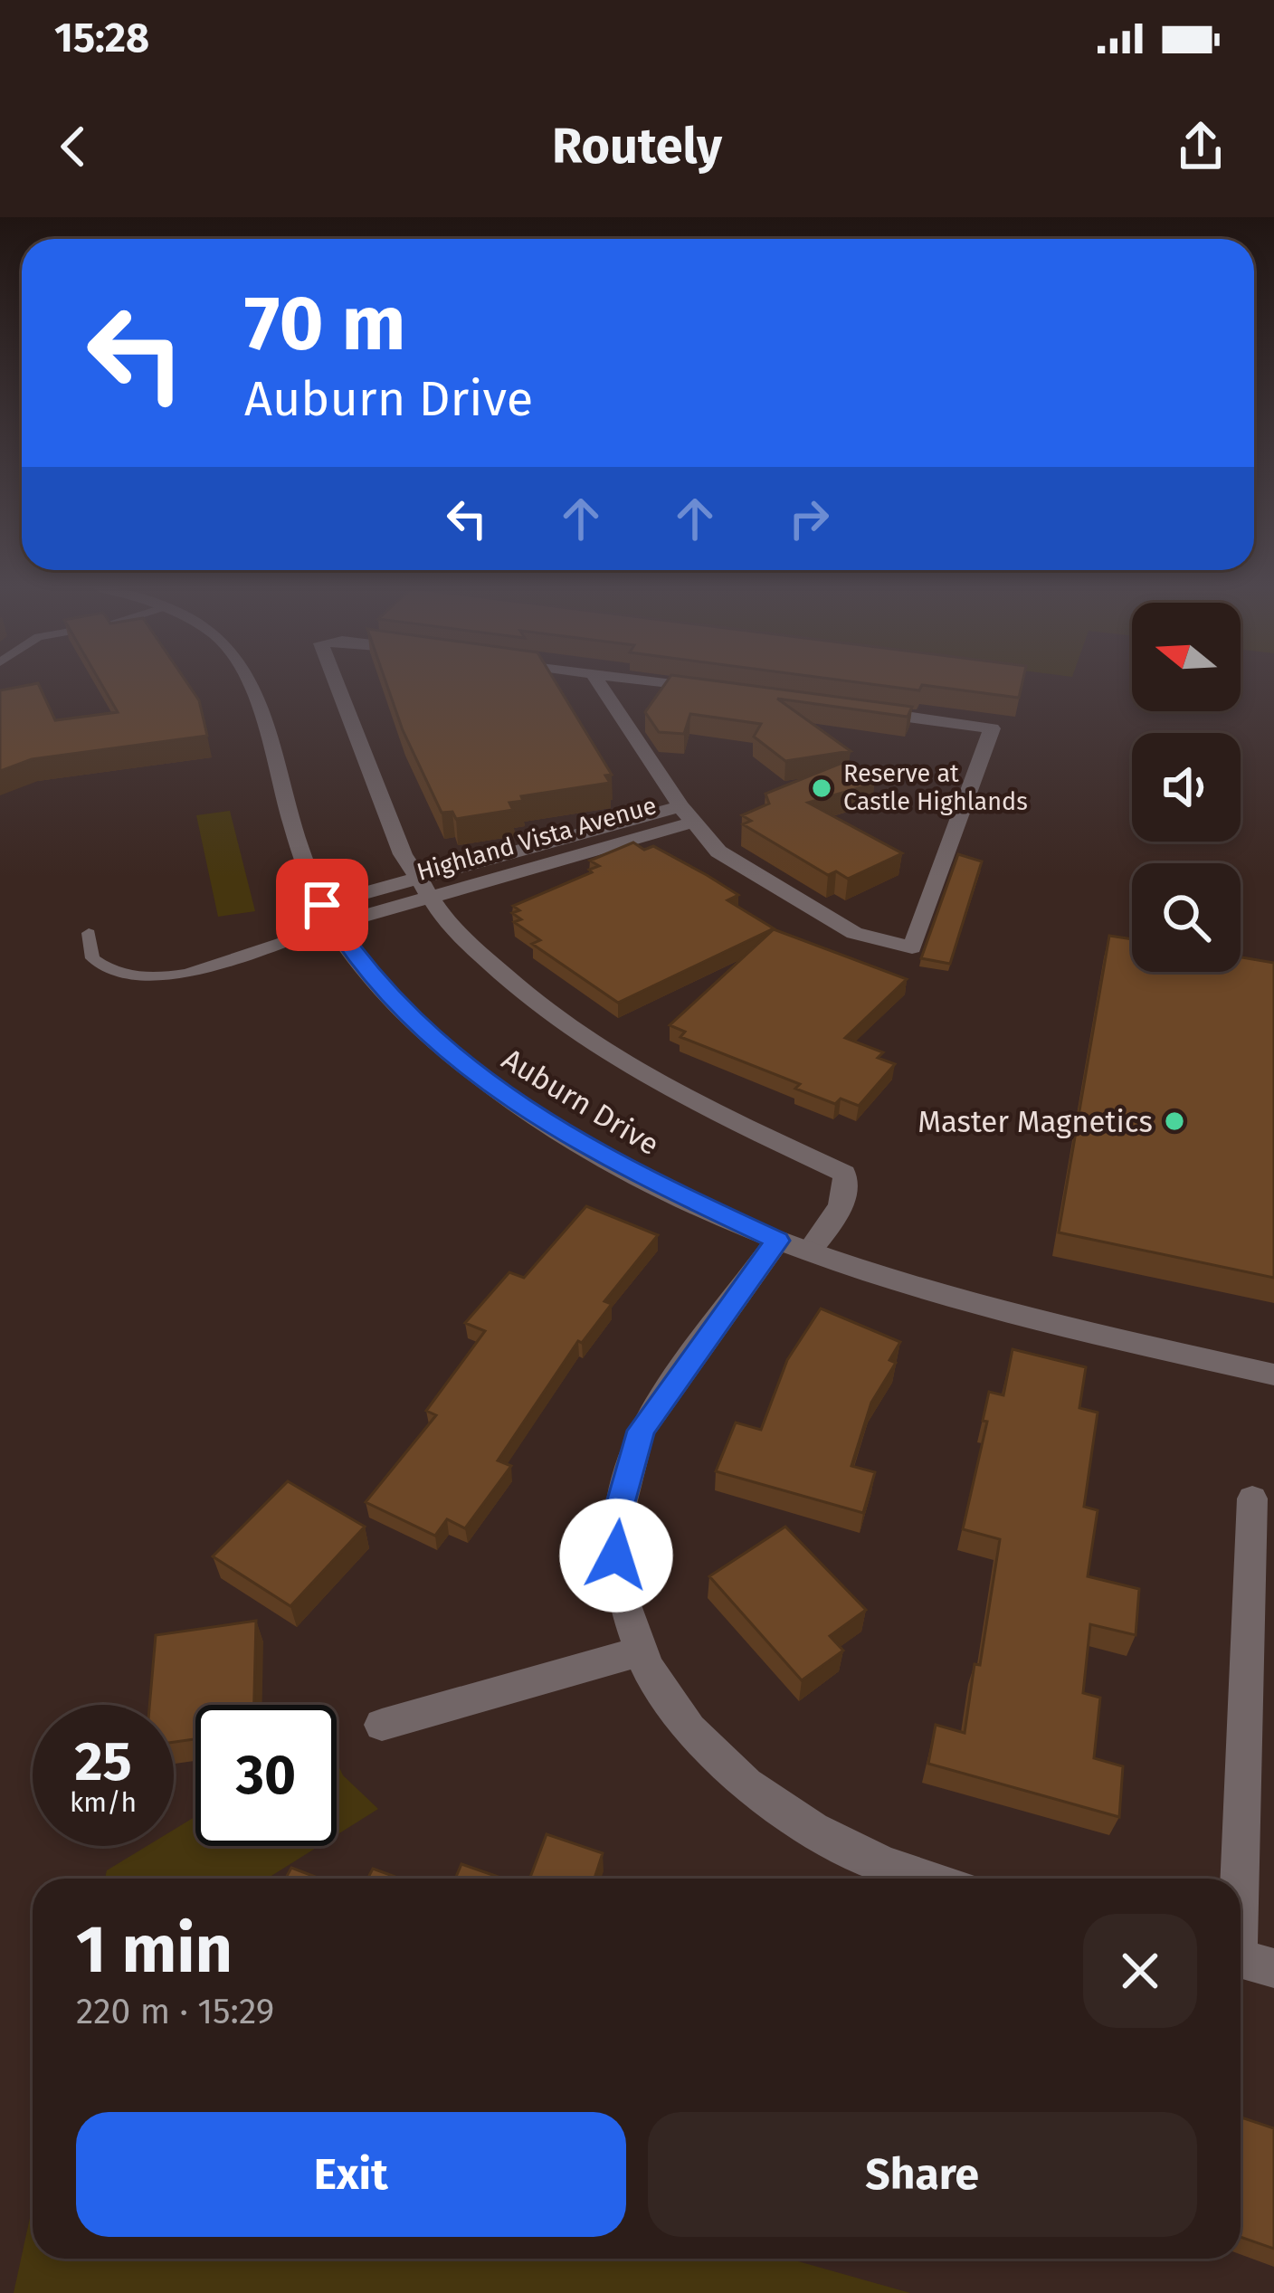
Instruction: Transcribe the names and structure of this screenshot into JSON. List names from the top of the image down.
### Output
{
  "streets": {
    "street": ["Highland Vista Avenue", "Auburn Drive"]
  },
  "crossings": [
    ["Highland Vista Avenue", "Auburn Drive"]
  ],
  "places": ["Reserve at Castle Highlands", "Master Magnetics"],
  "north": "left",
  "page": {
    "status": "15:28",
    "header": "Routely",
    "turn": ["70 m", "Auburn Drive"],
    "speed": "25 km/h",
    "limit": "30",
    "heading": ["1 min", "220 m · 15:29"],
    "buttons": ["Exit", "Share"]
  }
}
